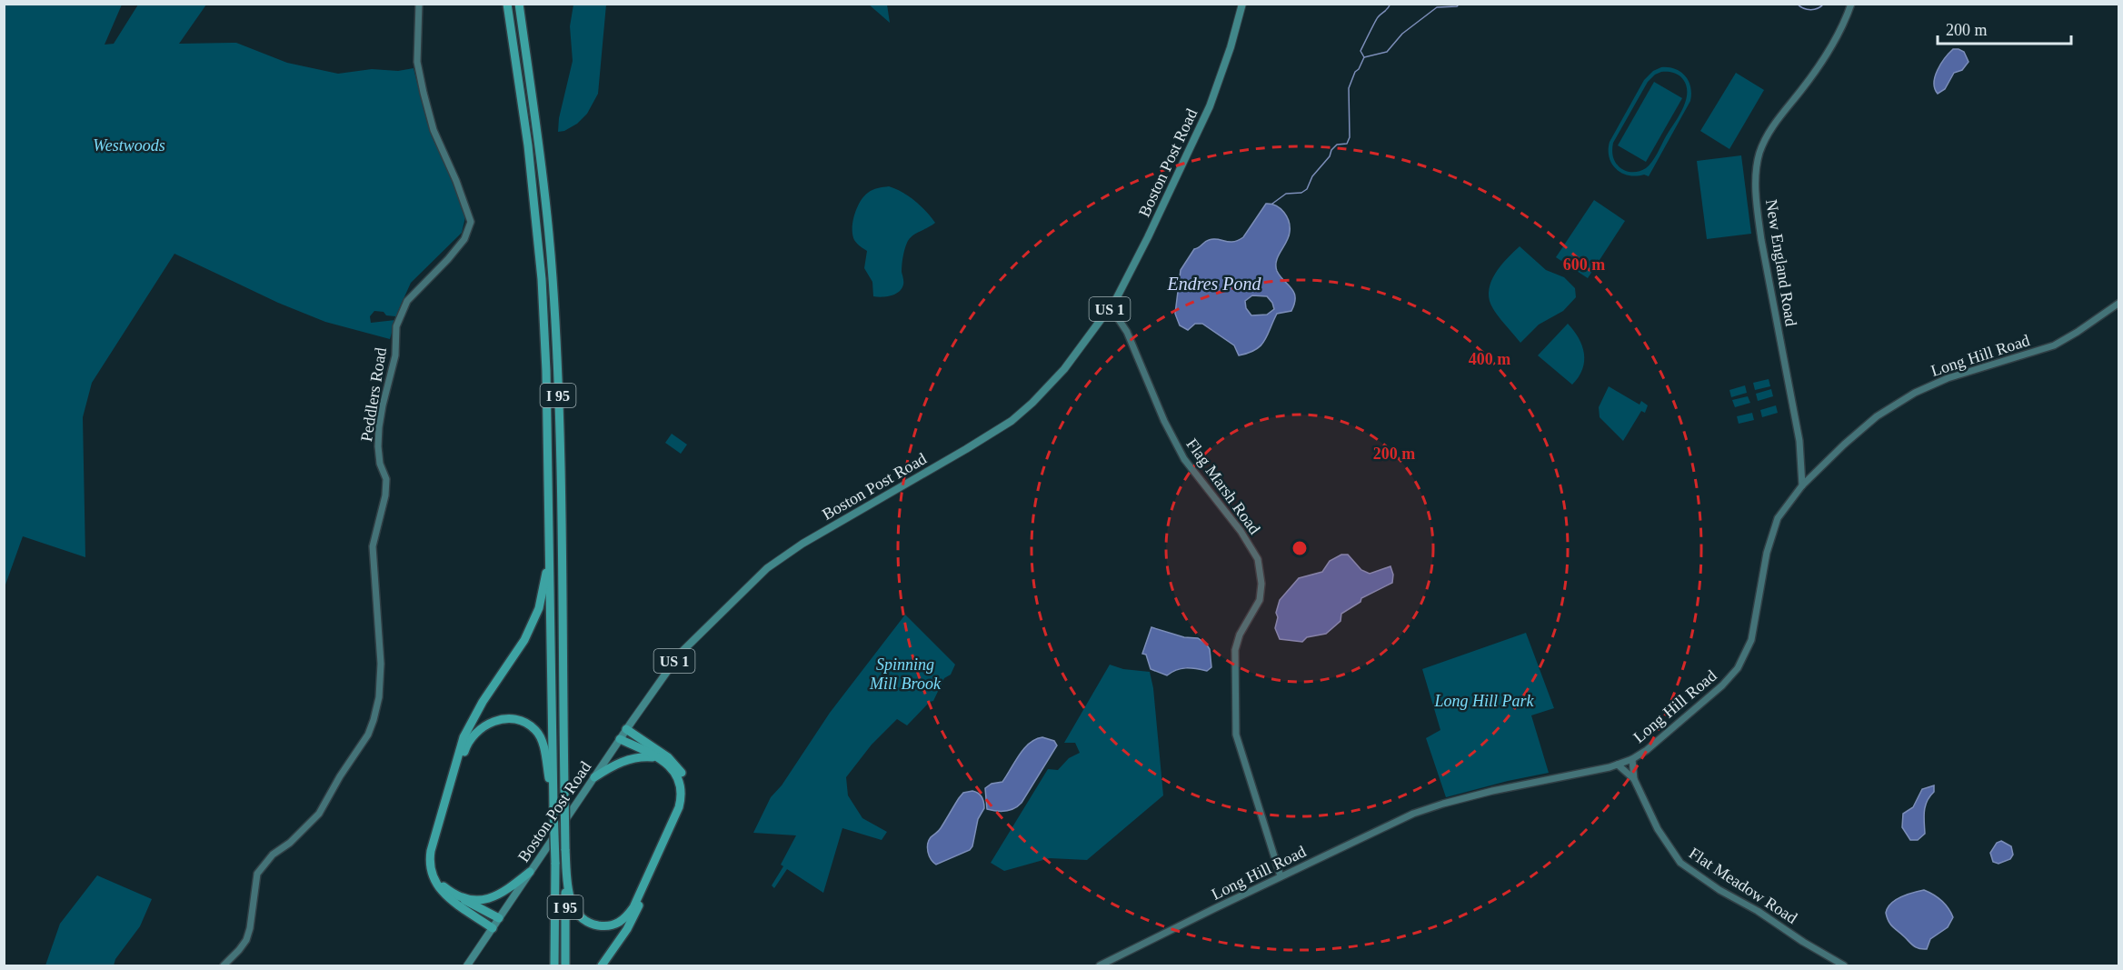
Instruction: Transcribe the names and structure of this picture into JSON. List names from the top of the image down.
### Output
{
  "streets": {
    "highway": ["I 95"],
    "main road": ["Boston Post Road", "US 1"],
    "street": [
      "New England Road",
      "Long Hill Road",
      "Peddlers Road",
      "Flag Marsh Road",
      "Flat Meadow Road"
    ]
  },
  "crossings": [
    ["Boston Post Road", "Flag Marsh Road"],
    ["New England Road", "Long Hill Road"],
    ["Long Hill Road", "Flag Marsh Road"],
    ["Long Hill Road", "Flat Meadow Road"]
  ],
  "water": ["Endres Pond"],
  "parks": ["Westwoods", "Spinning Mill Brook", "Long Hill Park"],
  "scale_bar": "200 m",
  "rings": ["600 m", "400 m", "200 m"]
}
